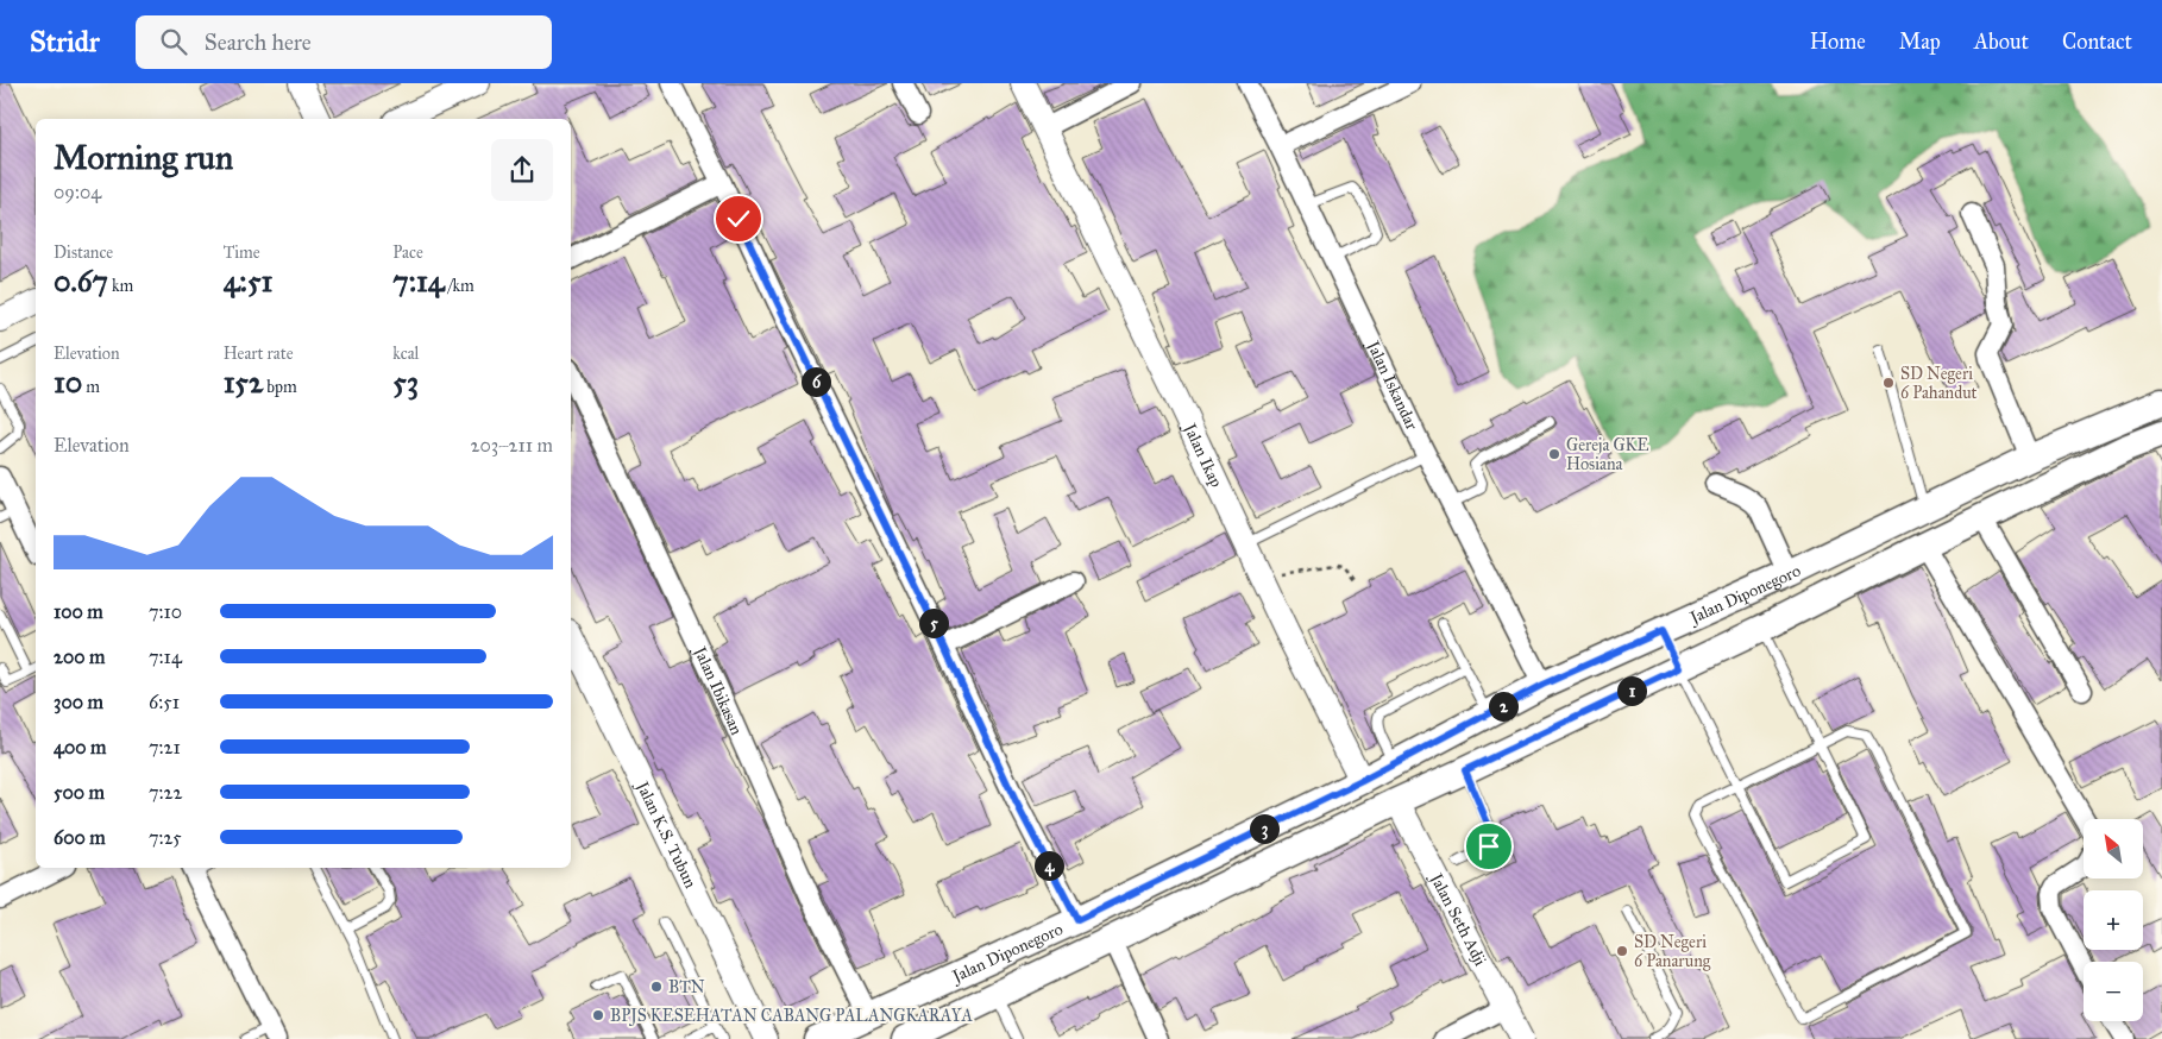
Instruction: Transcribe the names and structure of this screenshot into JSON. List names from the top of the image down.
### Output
{
  "streets": {
    "main road": ["Jalan Diponegoro"],
    "street": [
      "Jalan Iskandar",
      "Jalan Ikap",
      "Jalan Ibikasan",
      "Jalan K.S. Tubun",
      "Jalan Seth Adji"
    ]
  },
  "crossings": [
    ["Jalan Iskandar", "Jalan Diponegoro"],
    ["Jalan Ikap", "Jalan Diponegoro"],
    ["Jalan Diponegoro", "Jalan Ibikasan"],
    ["Jalan Diponegoro", "Jalan Seth Adji"]
  ],
  "places": [
    "SD Negeri 6 Pahandut",
    "Gereja GKE Hosiana",
    "SD Negeri 6 Panarung",
    "BTN",
    "BPJS KESEHATAN CABANG PALANGKARAYA"
  ],
  "north": "top left",
  "page": {
    "header": "Stridr",
    "search": "Search here",
    "nav": [
      "Home",
      "Map",
      "About",
      "Contact"
    ],
    "heading": ["Morning run", "09:04"],
    "stats": [
      ["Distance", "0.67 km"],
      ["Time", "4:51"],
      ["Pace", "7:14 /km"],
      ["Elevation", "10 m"],
      ["Heart rate", "152 bpm"],
      ["kcal", "53"]
    ],
    "pins": [
      "6",
      "5",
      "1",
      "2",
      "3",
      "4"
    ],
    "chart": ["Elevation", "203–211 m"],
    "list": [
      {
        "name": "100 m",
        "note": "7:10"
      },
      {
        "name": "200 m",
        "note": "7:14"
      },
      {
        "name": "300 m",
        "note": "6:51"
      },
      {
        "name": "400 m",
        "note": "7:21"
      },
      {
        "name": "500 m",
        "note": "7:22"
      },
      {
        "name": "600 m",
        "note": "7:25"
      }
    ],
    "map_buttons": ["+", "−"]
  }
}
